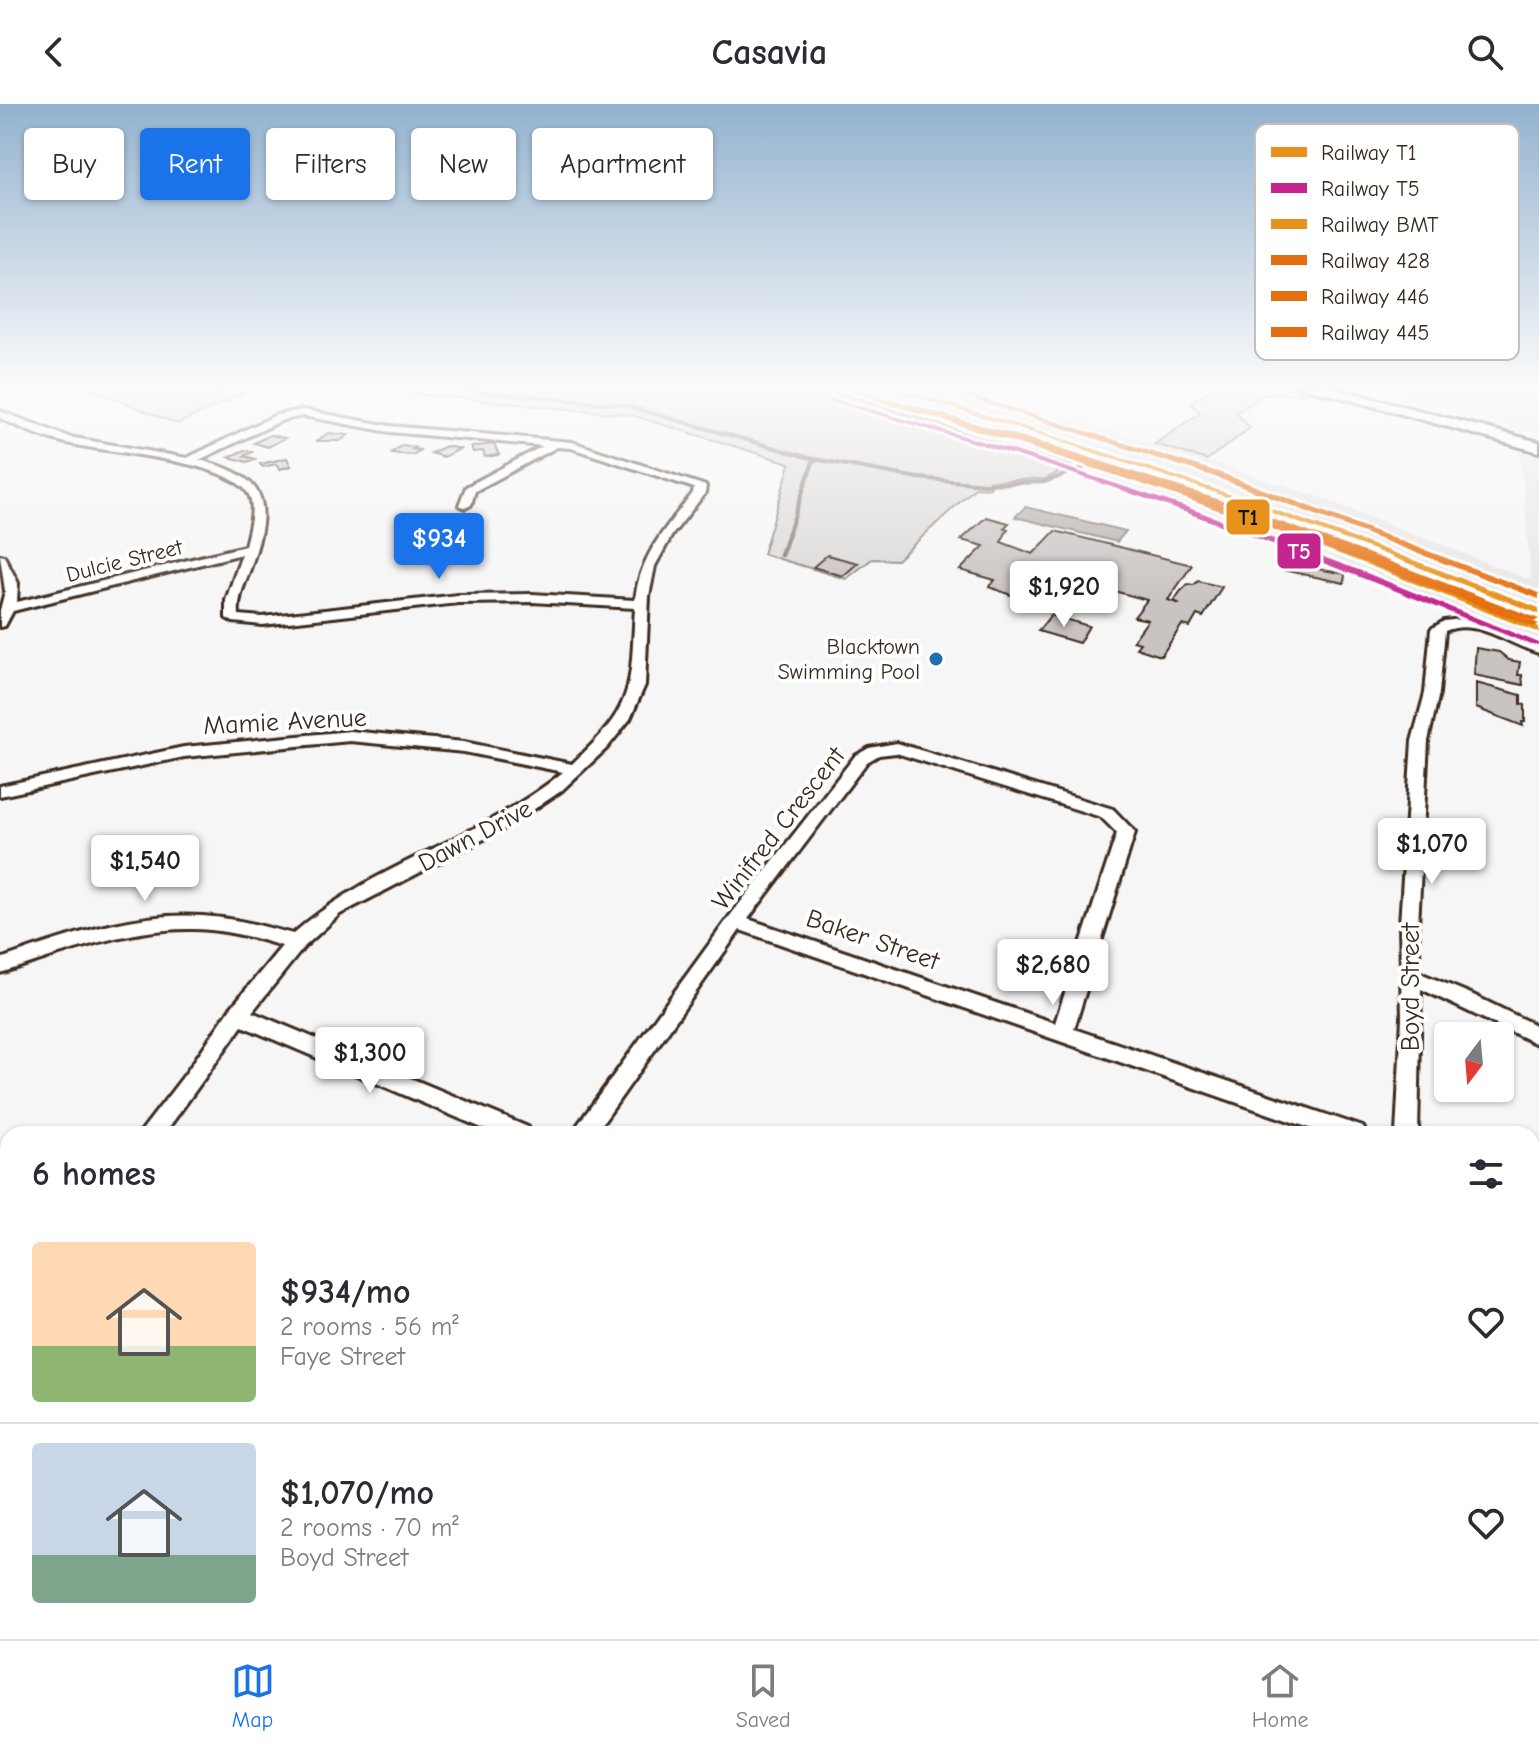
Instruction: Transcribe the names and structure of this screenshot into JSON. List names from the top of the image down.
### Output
{
  "streets": {
    "street": [
      "Dulcie Street",
      "Mamie Avenue",
      "Winifred Crescent",
      "Dawn Drive",
      "Baker Street",
      "Boyd Street"
    ]
  },
  "crossings": [
    ["Mamie Avenue", "Dawn Drive"],
    ["Winifred Crescent", "Baker Street"]
  ],
  "places": ["Blacktown Swimming Pool"],
  "lines": [
    "rail line T1",
    "rail line T5",
    "rail line BMT",
    "rail line 428",
    "rail line 446",
    "rail line 445"
  ],
  "legend": [
    "Railway T1",
    "Railway T5",
    "Railway BMT",
    "Railway 428",
    "Railway 446",
    "Railway 445"
  ],
  "north": "bottom",
  "page": {
    "header": "Casavia",
    "chip": [
      "Buy",
      "Rent",
      "Filters",
      "New",
      "Apartment"
    ],
    "price": [
      "$934",
      "$1,920",
      "$1,070",
      "$1,540",
      "$2,680",
      "$1,300"
    ],
    "heading": "6 homes",
    "list": [
      {
        "name": "$934/mo",
        "note": "2 rooms · 56 m² · Faye Street"
      },
      {
        "name": "$1,070/mo",
        "note": "2 rooms · 70 m² · Boyd Street"
      }
    ],
    "tabs": ["Map", "Saved", "Home"]
  }
}
